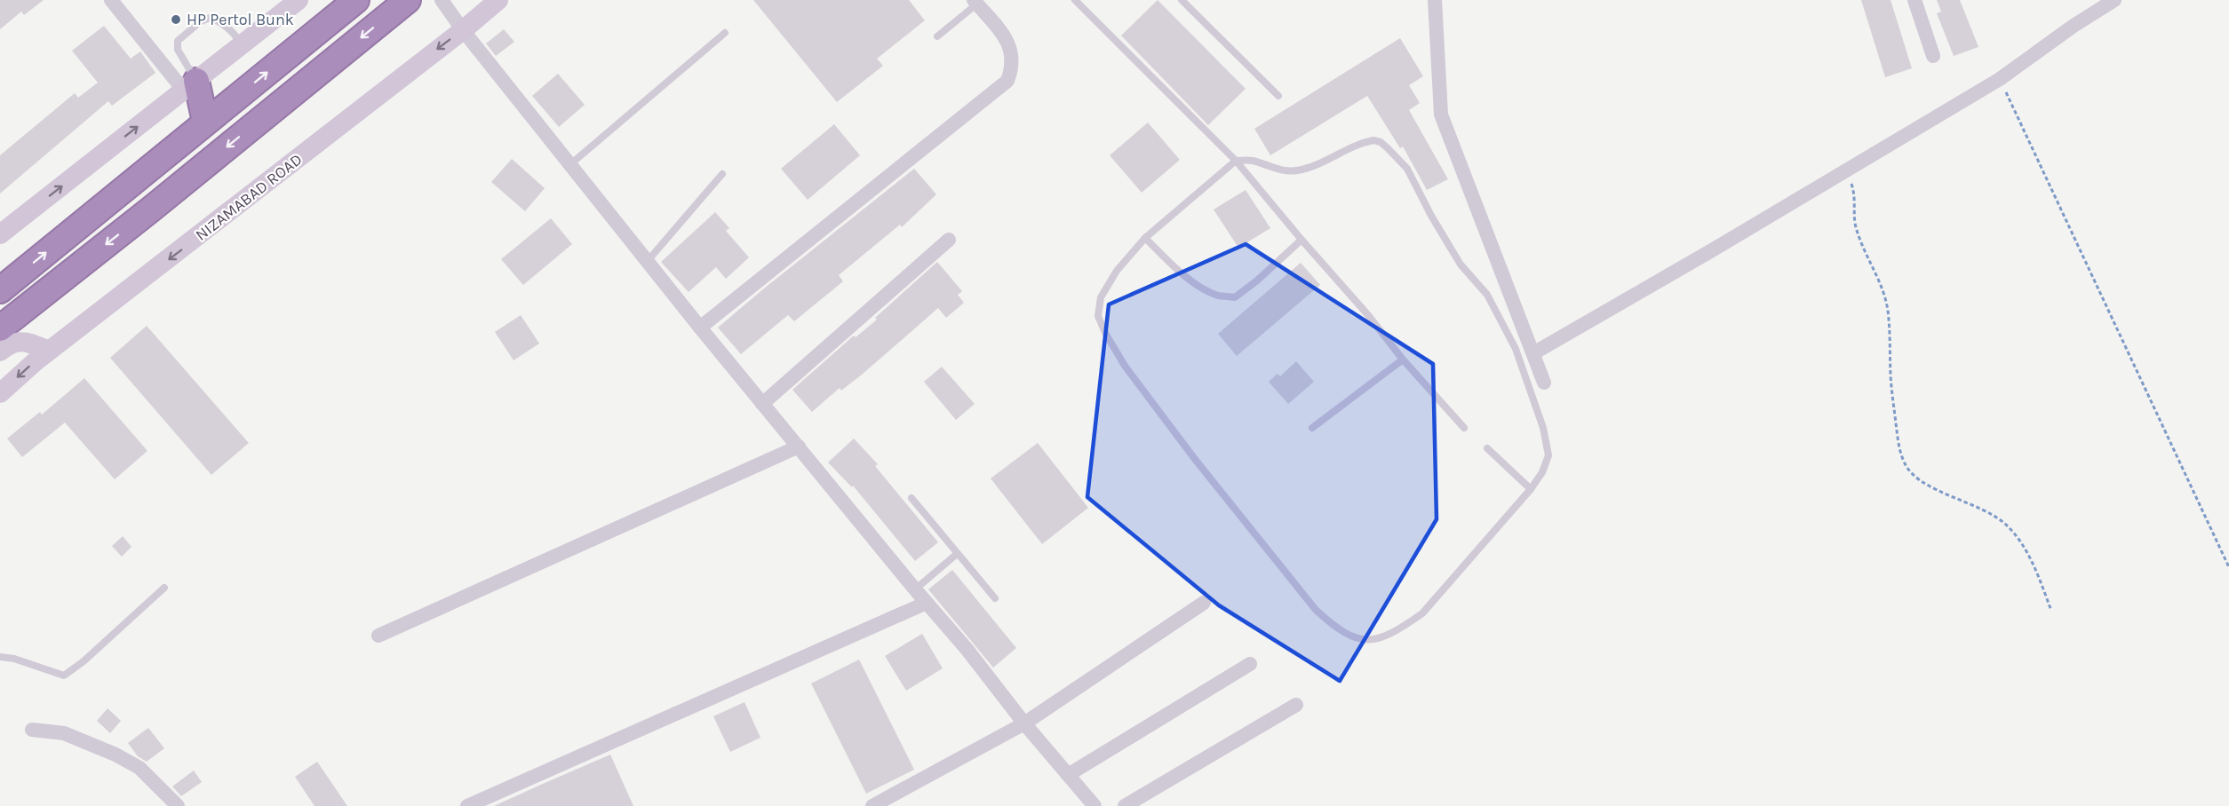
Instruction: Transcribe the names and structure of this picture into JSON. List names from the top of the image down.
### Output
{
  "streets": {
    "main road": ["NIZAMABAD ROAD"]
  },
  "places": ["HP Pertol Bunk"]
}
